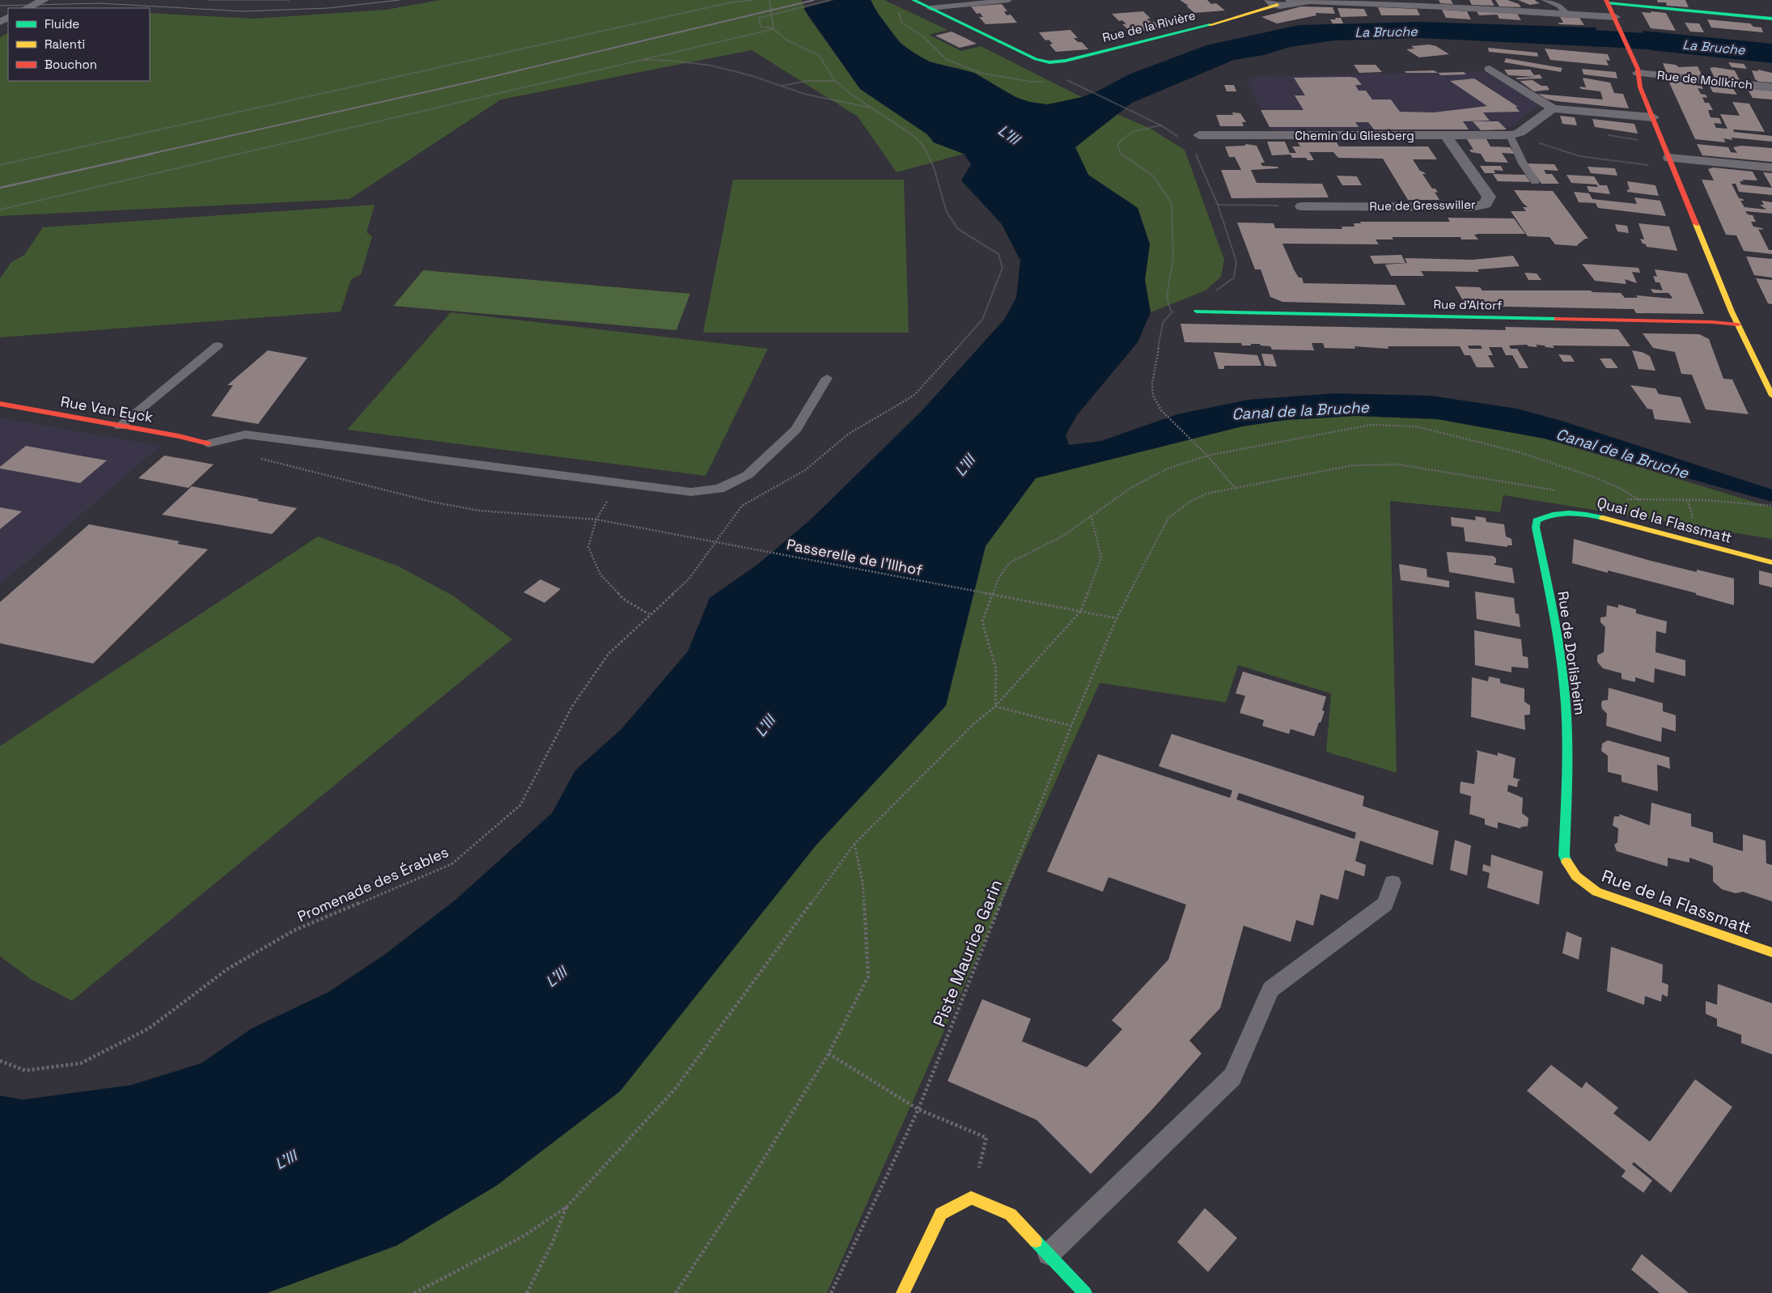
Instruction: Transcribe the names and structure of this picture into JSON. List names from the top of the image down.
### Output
{
  "streets": {
    "street": [
      "Rue de la Rivière",
      "Rue de Mollkirch",
      "Chemin du Gliesberg",
      "Rue de Gresswiller",
      "Rue d'Altorf",
      "Rue Van Eyck",
      "Quai de la Flassmatt",
      "Rue de Dorlisheim",
      "Rue de la Flassmatt"
    ],
    "path": ["Passerelle de l'Illhof", "Promenade des Érables", "Piste Maurice Garin"]
  },
  "crossings": [
    ["Chemin du Gliesberg", "Rue de Gresswiller"],
    ["Quai de la Flassmatt", "Rue de Dorlisheim"],
    ["Passerelle de l'Illhof", "Piste Maurice Garin"],
    ["Rue de Dorlisheim", "Rue de la Flassmatt"]
  ],
  "water": ["La Bruche", "L'Ill", "Canal de la Bruche"],
  "legend": ["Fluide", "Ralenti", "Bouchon"]
}
